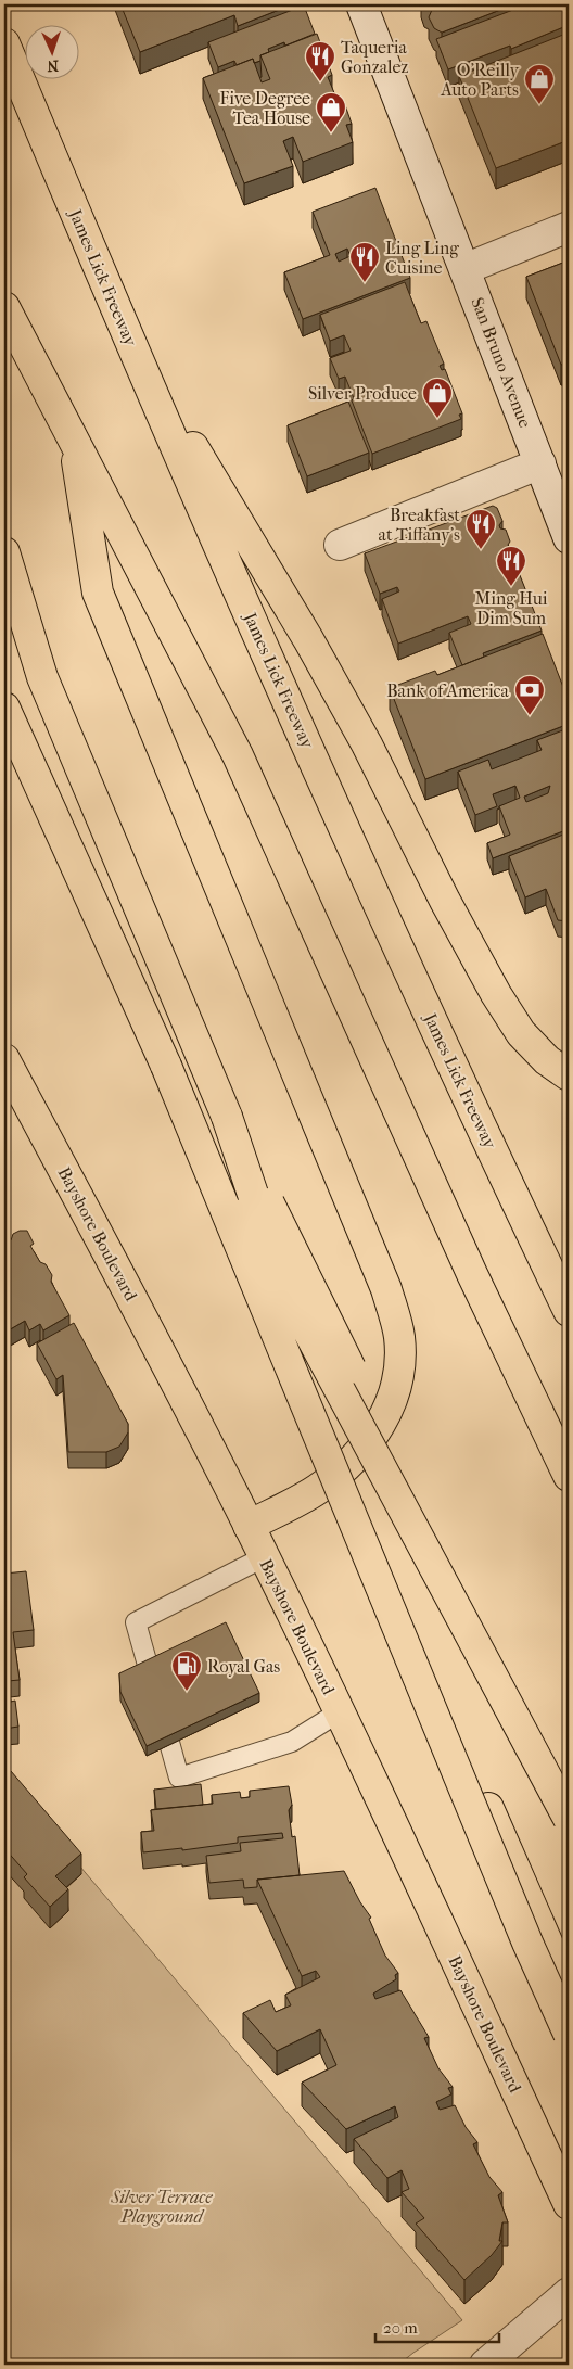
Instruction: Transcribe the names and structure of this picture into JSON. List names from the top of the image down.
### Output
{
  "streets": {
    "main road": ["James Lick Freeway", "San Bruno Avenue", "Bayshore Boulevard"]
  },
  "parks": ["Silver Terrace Playground"],
  "places": {
    "restaurant": [
      "Taqueria Gonzalez",
      "Ling Ling Cuisine",
      "Breakfast at Tiffany's",
      "Ming Hui Dim Sum"
    ],
    "shop": ["O'Reilly Auto Parts", "Five Degree Tea House", "Silver Produce"],
    "bank": ["Bank of America"],
    "fuel station": ["Royal Gas"]
  },
  "scale_bar": "20 m",
  "north": "bottom"
}
